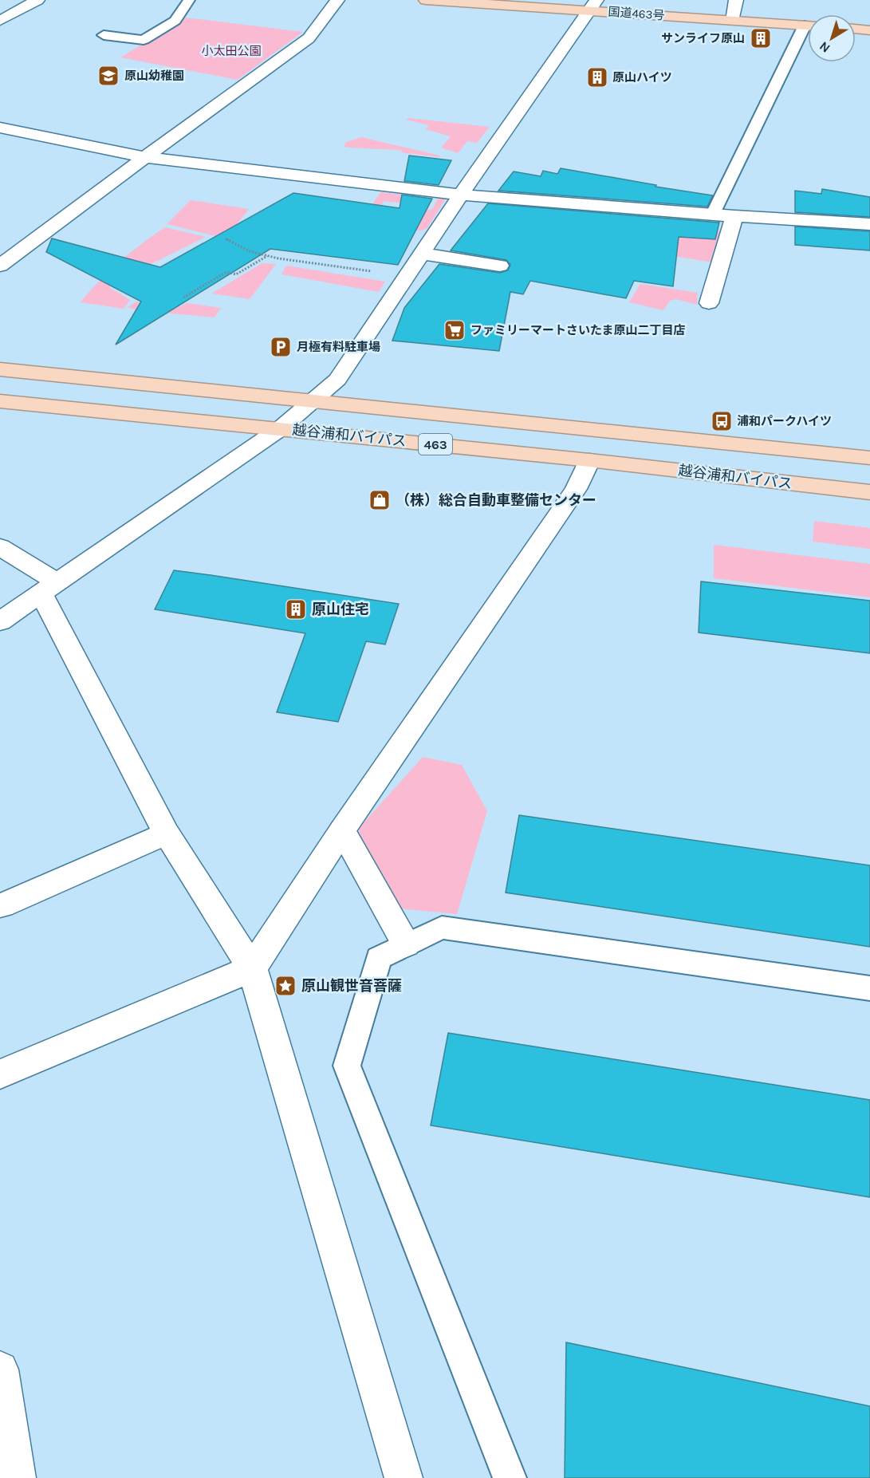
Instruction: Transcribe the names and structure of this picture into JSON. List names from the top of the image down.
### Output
{
  "streets": {
    "highway": ["国道463号", "越谷浦和バイパス", "463"]
  },
  "parks": ["小太田公園"],
  "places": {
    "building": ["サンライフ原山", "原山ハイツ", "原山住宅"],
    "school or university": ["原山幼稚園"],
    "supermarket": ["ファミリーマートさいたま原山二丁目店"],
    "parking": ["月極有料駐車場"],
    "bus stop": ["浦和パークハイツ"],
    "shop": ["（株）総合自動車整備センター"],
    "place": ["原山観世音菩薩"]
  },
  "north": "bottom left"
}
